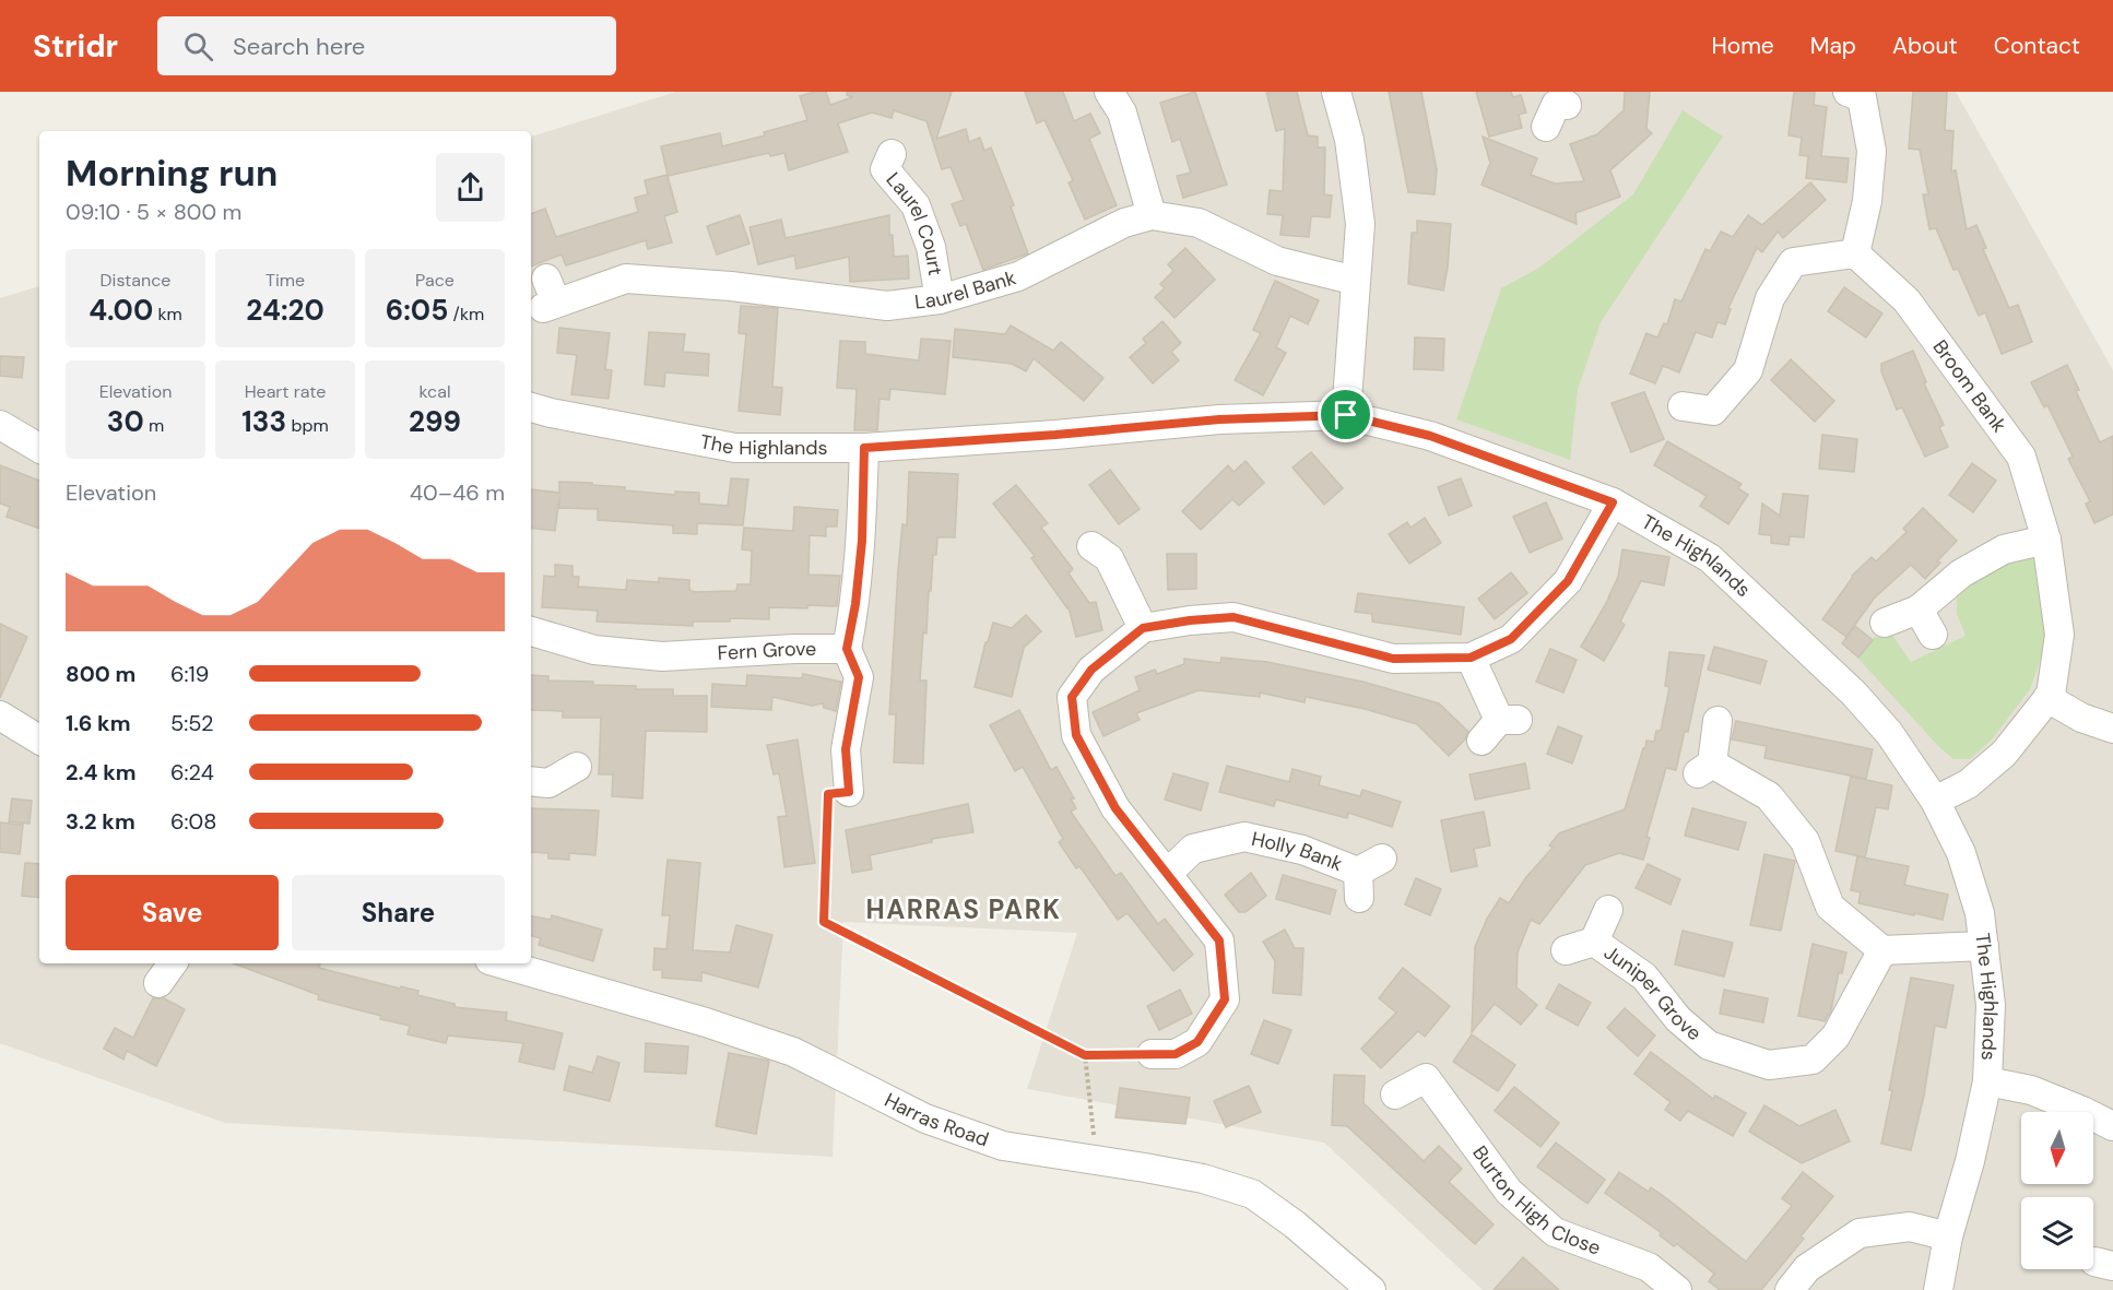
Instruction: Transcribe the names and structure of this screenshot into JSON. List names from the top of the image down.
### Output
{
  "streets": {
    "street": [
      "Laurel Court",
      "Laurel Bank",
      "Broom Bank",
      "The Highlands",
      "Fern Grove",
      "Holly Bank",
      "Juniper Grove",
      "Harras Road",
      "Burton High Close"
    ]
  },
  "crossings": [
    ["Laurel Court", "Laurel Bank"],
    ["Broom Bank", "The Highlands"]
  ],
  "districts": ["HARRAS PARK"],
  "north": "bottom",
  "page": {
    "header": "Stridr",
    "search": "Search here",
    "nav": [
      "Home",
      "Map",
      "About",
      "Contact"
    ],
    "heading": ["Morning run", "09:10 · 5 × 800 m"],
    "stats": [
      ["Distance", "4.00 km"],
      ["Time", "24:20"],
      ["Pace", "6:05 /km"],
      ["Elevation", "30 m"],
      ["Heart rate", "133 bpm"],
      ["kcal", "299"]
    ],
    "chart": ["Elevation", "40–46 m"],
    "list": [
      {
        "name": "800 m",
        "note": "6:19"
      },
      {
        "name": "1.6 km",
        "note": "5:52"
      },
      {
        "name": "2.4 km",
        "note": "6:24"
      },
      {
        "name": "3.2 km",
        "note": "6:08"
      }
    ],
    "buttons": ["Save", "Share"]
  }
}
